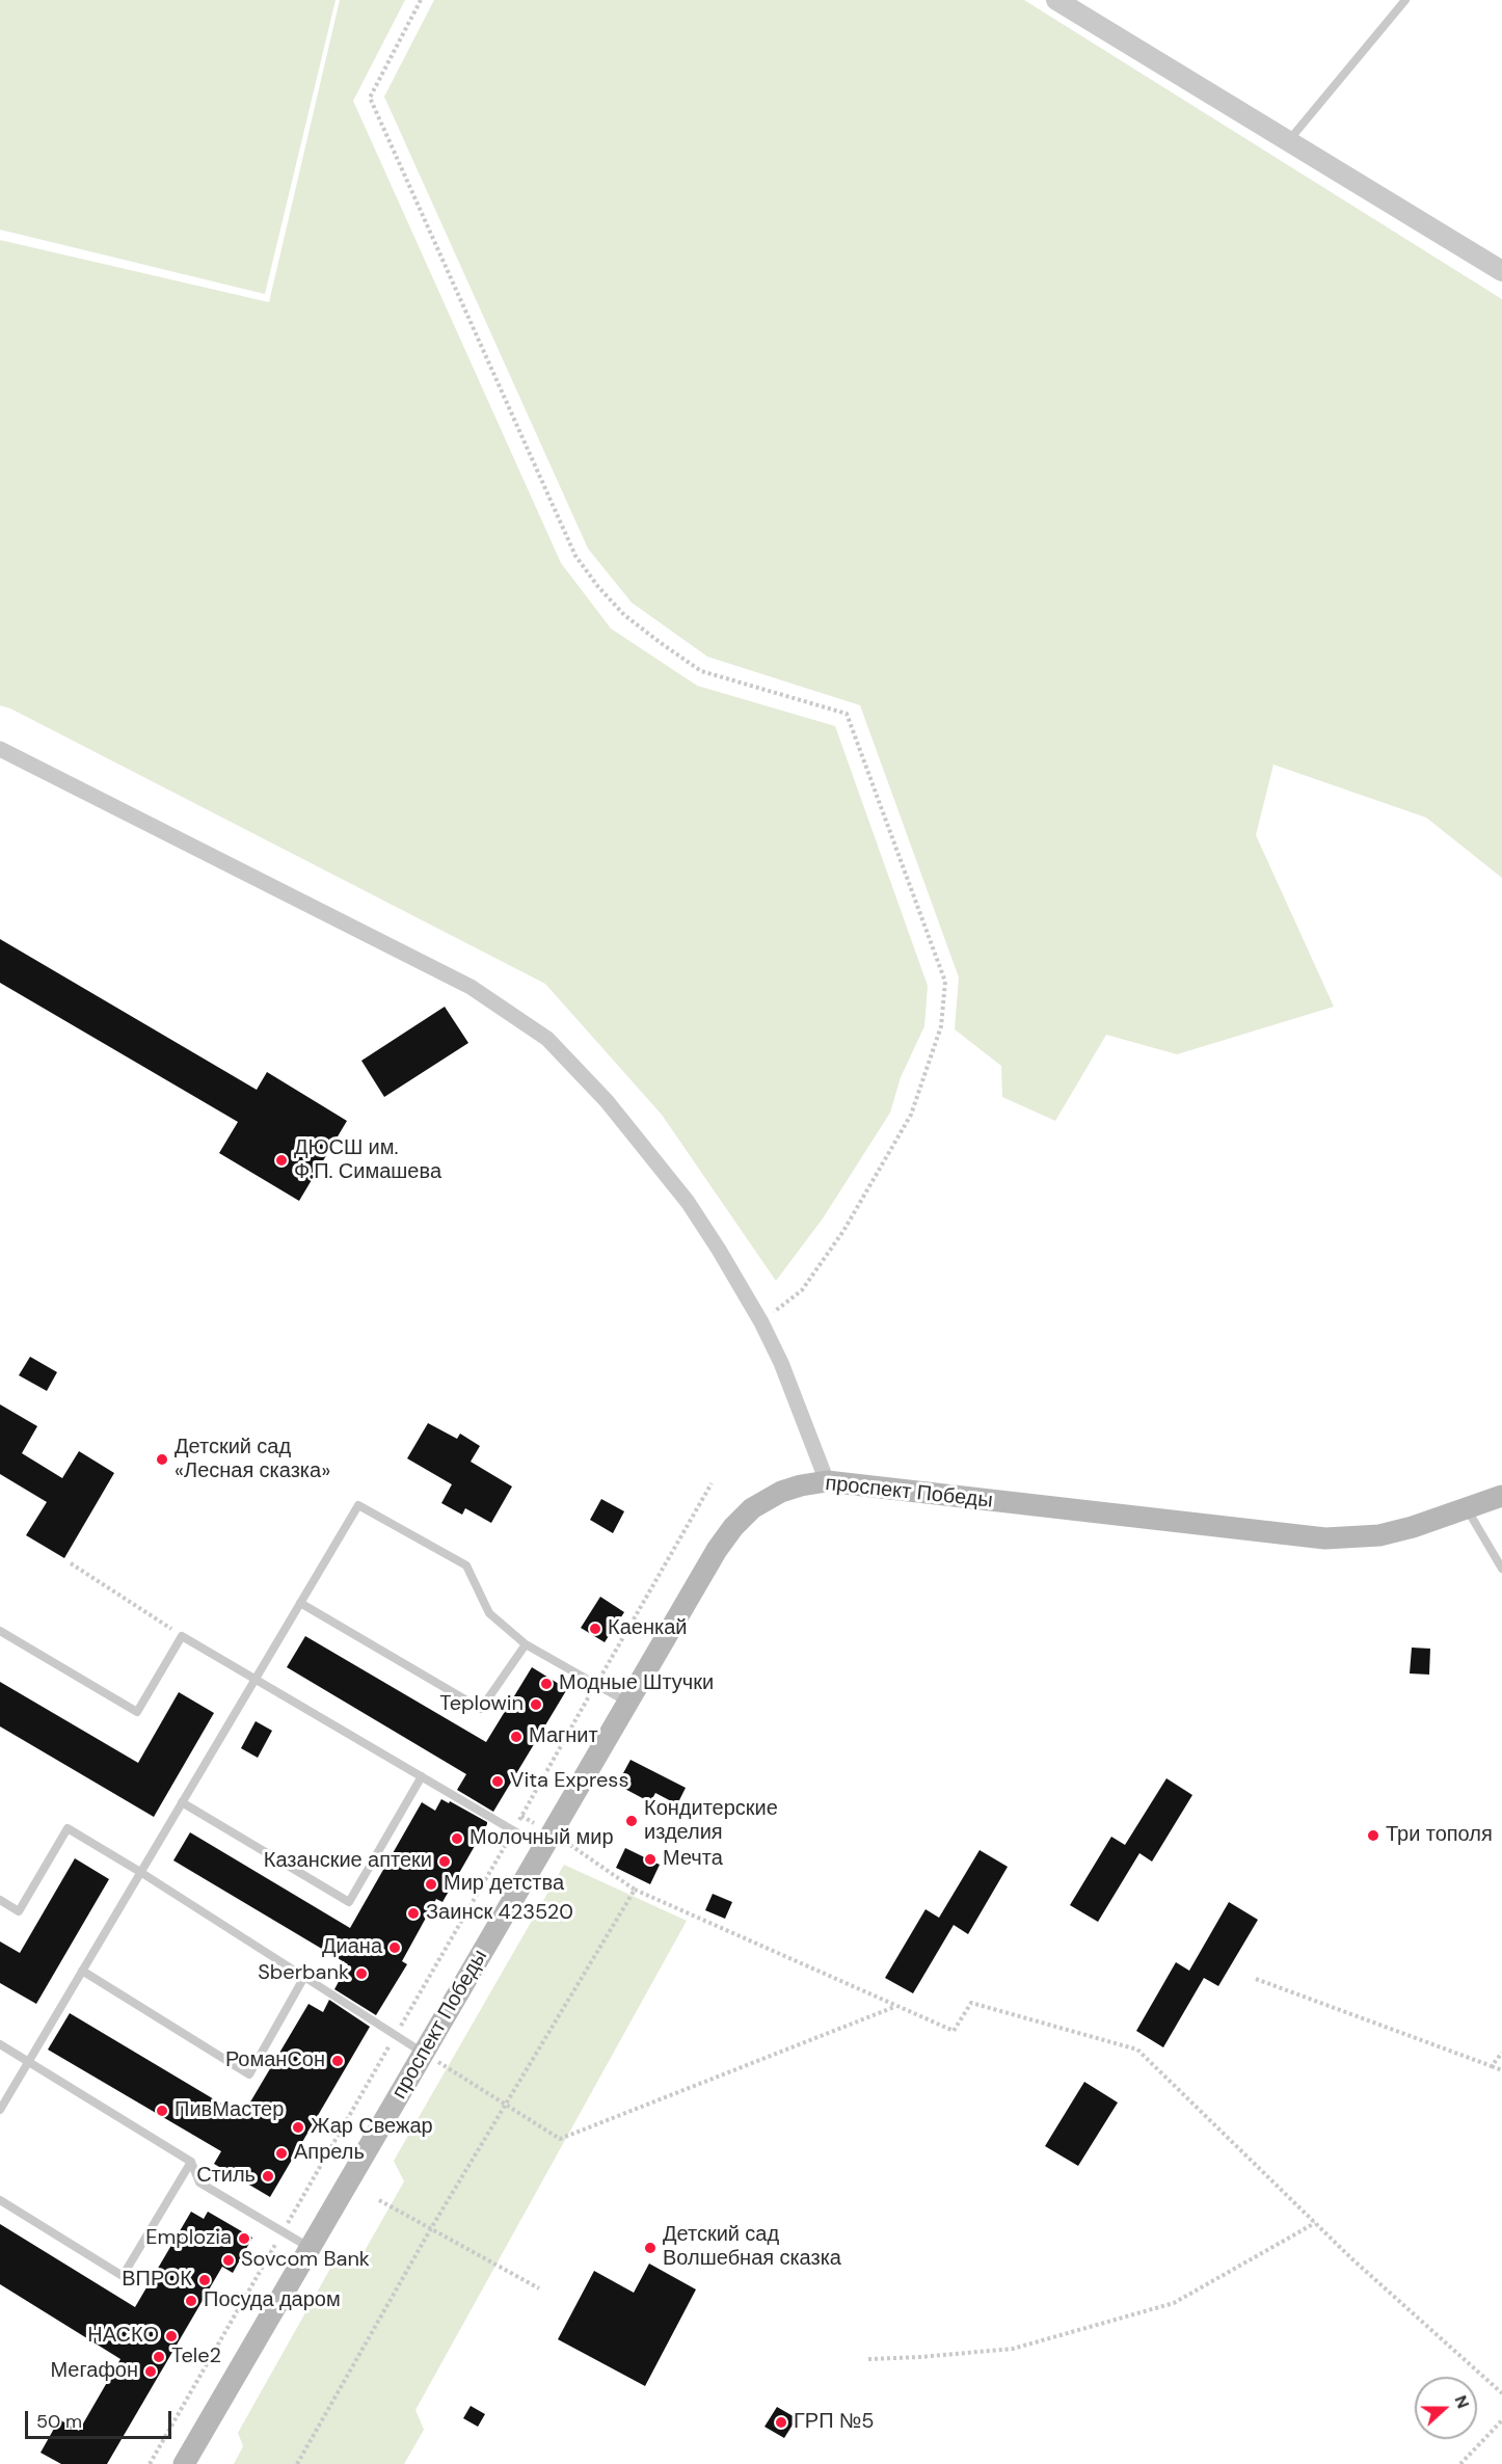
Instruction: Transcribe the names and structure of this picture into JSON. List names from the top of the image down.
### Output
{
  "streets": {
    "main road": ["проспект Победы"]
  },
  "places": [
    "ДЮСШ им. Ф.П. Симашева",
    "Детский сад «Лесная сказка»",
    "Каенкай",
    "Модные Штучки",
    "Teplowin",
    "Магнит",
    "Vita Express",
    "Кондитерские изделия",
    "Три тополя",
    "Молочный мир",
    "Мечта",
    "Казанские аптеки",
    "Мир детства",
    "Заинск 423520",
    "Диана",
    "Sberbank",
    "РоманСон",
    "ПивМастер",
    "Жар Свежар",
    "Апрель",
    "Стиль",
    "Emplozia",
    "Детский сад Волшебная сказка",
    "Sovcom Bank",
    "ВПРОК",
    "Посуда даром",
    "НАСКО",
    "Tele2",
    "Мегафон",
    "ГРП №5"
  ],
  "scale_bar": "50 m",
  "north": "right"
}
